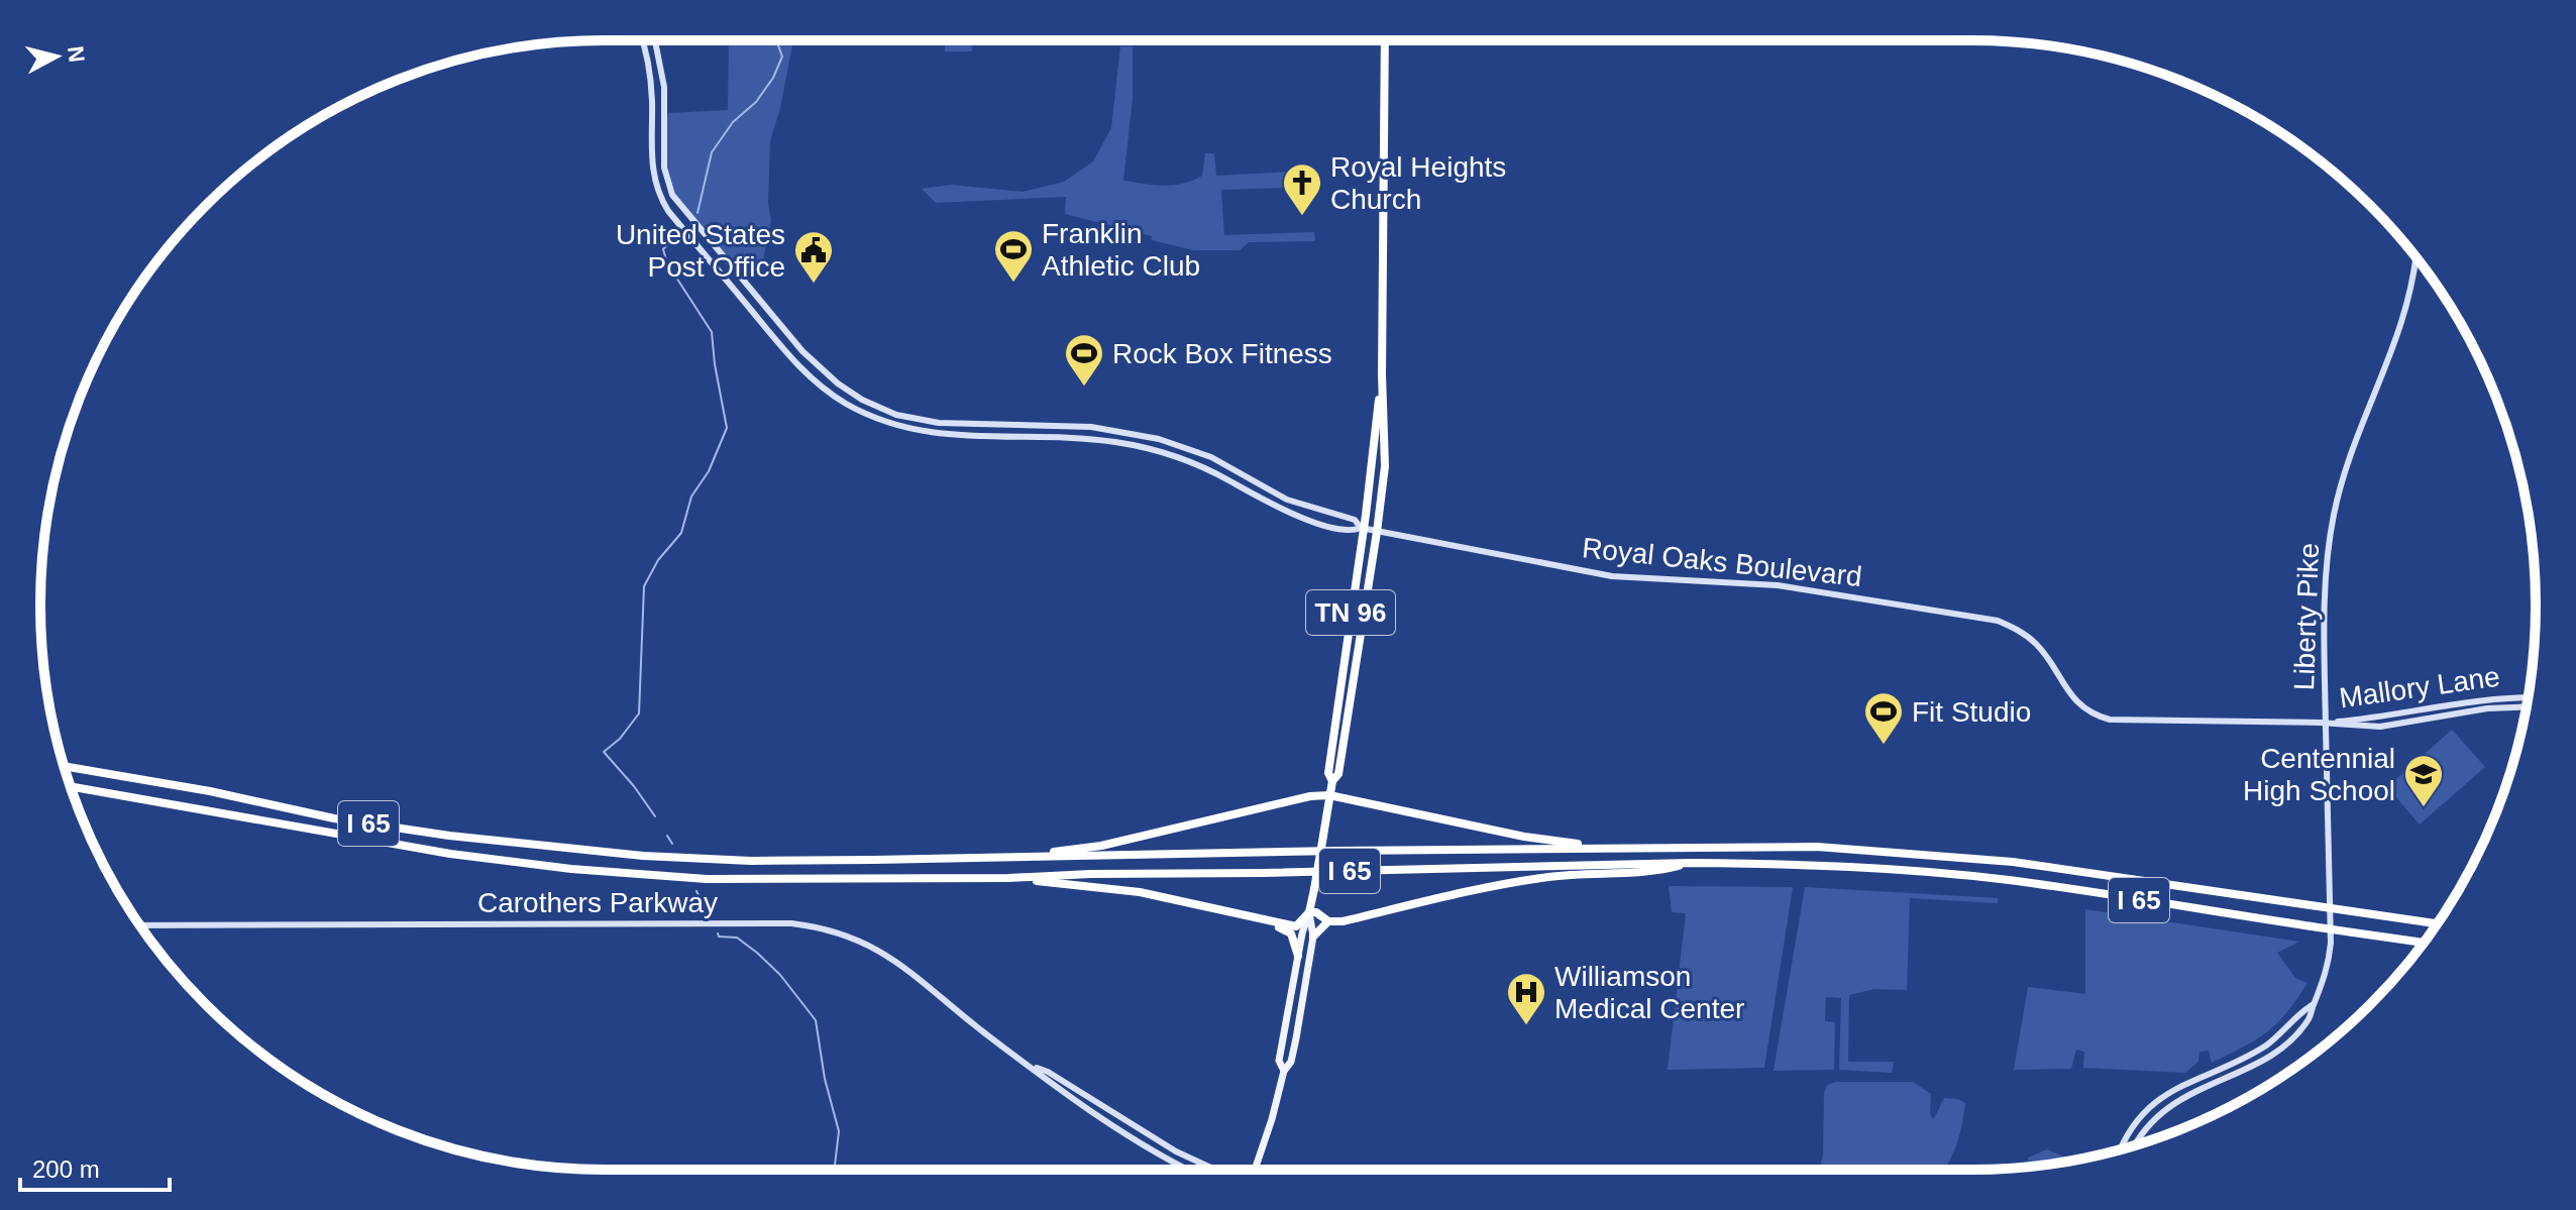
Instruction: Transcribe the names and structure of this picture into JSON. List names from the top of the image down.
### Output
{
  "streets": {
    "highway": ["TN 96", "I 65"],
    "main road": [
      "Royal Oaks Boulevard",
      "Liberty Pike",
      "Mallory Lane",
      "Carothers Parkway"
    ]
  },
  "crossings": [
    ["Royal Oaks Boulevard", "TN 96"],
    ["Royal Oaks Boulevard", "Liberty Pike"],
    ["Royal Oaks Boulevard", "Mallory Lane"],
    ["Liberty Pike", "Mallory Lane"]
  ],
  "places": {
    "church": ["Royal Heights Church"],
    "sports": ["Franklin Athletic Club", "Rock Box Fitness", "Fit Studio"],
    "public building": ["United States Post Office"],
    "school or university": ["Centennial High School"],
    "hospital": ["Williamson Medical Center"]
  },
  "scale_bar": "200 m",
  "north": "right"
}
